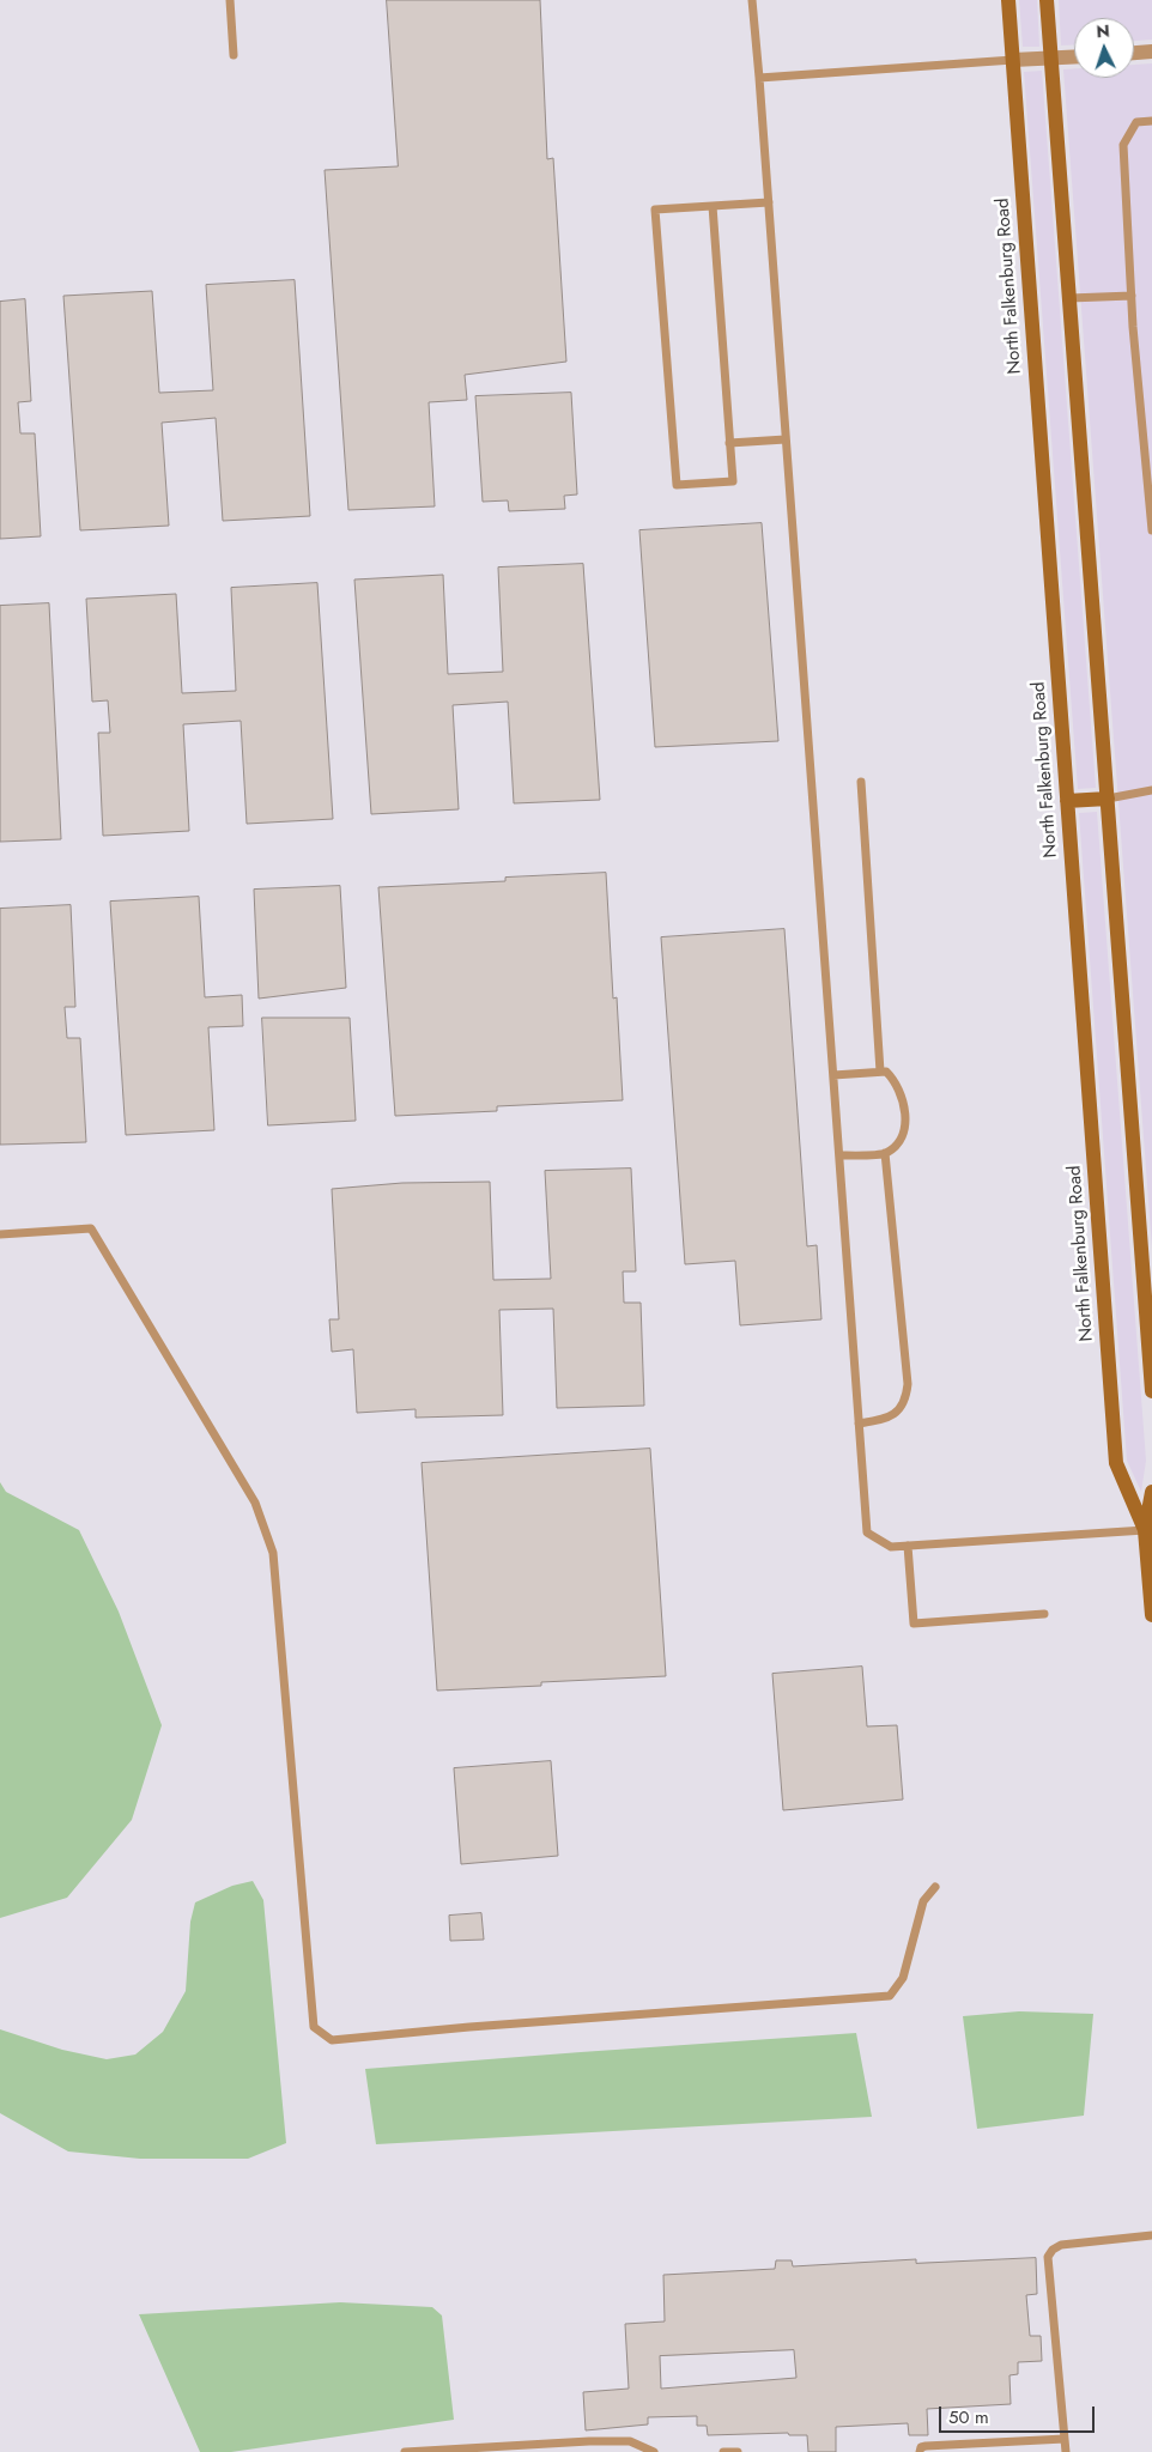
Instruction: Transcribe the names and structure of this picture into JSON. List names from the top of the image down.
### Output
{
  "streets": {
    "street": ["North Falkenburg Road"]
  },
  "scale_bar": "50 m",
  "north": "top"
}
